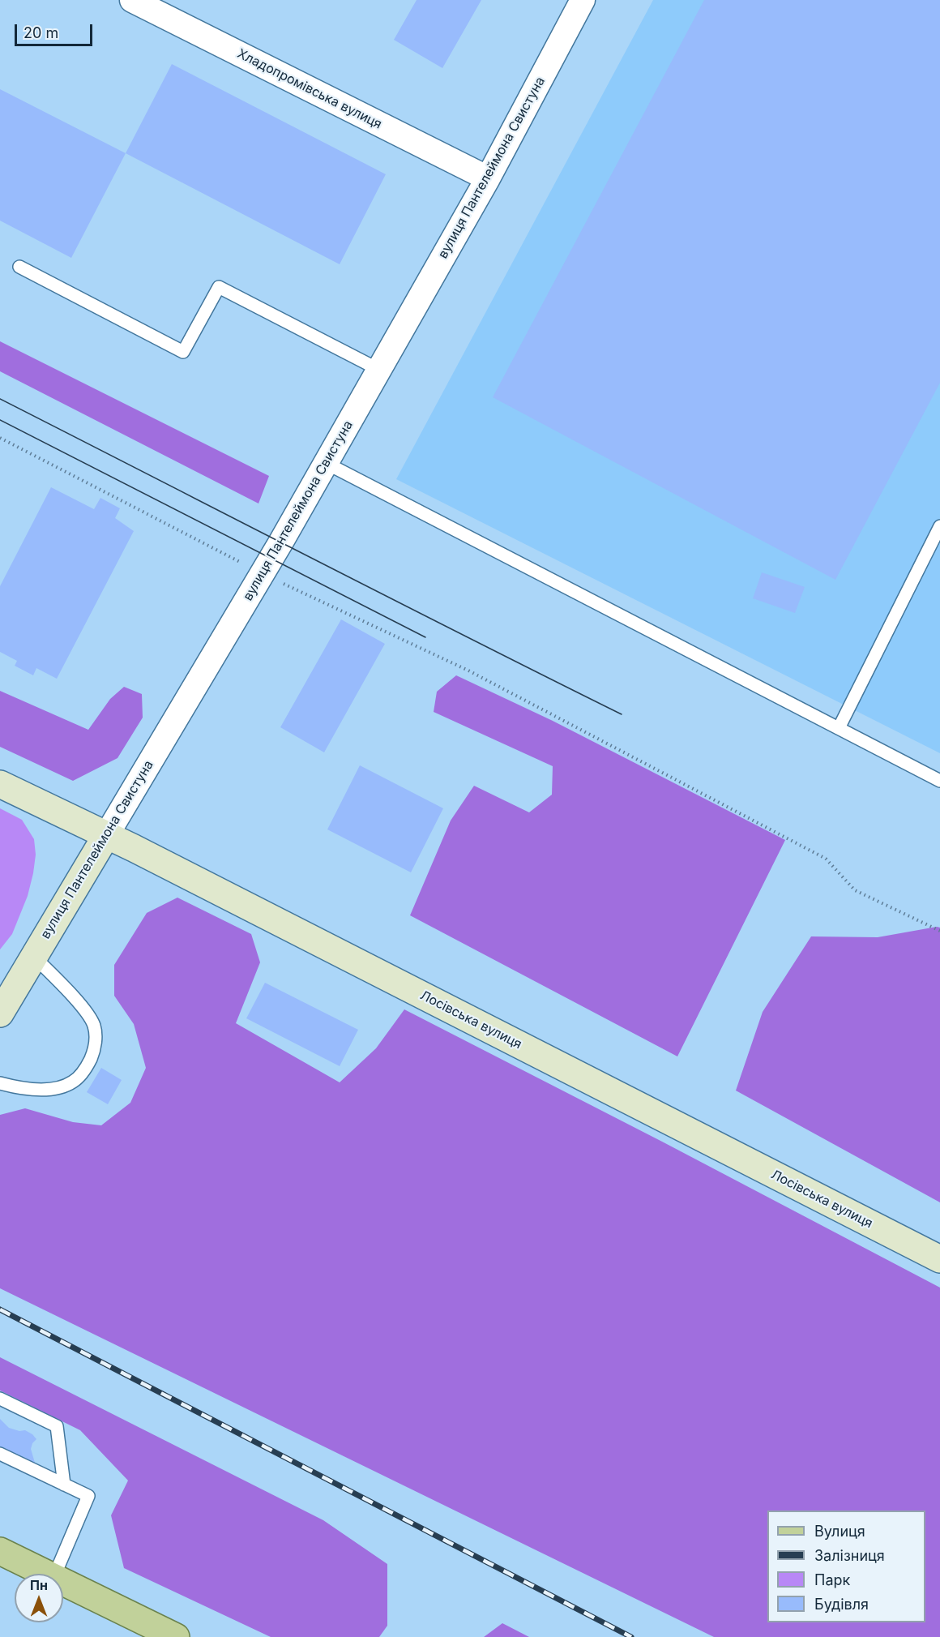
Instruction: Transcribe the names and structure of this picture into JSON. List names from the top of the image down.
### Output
{
  "streets": {
    "main road": ["вулиця Пантелеймона Свистуна", "Лосівська вулиця"],
    "street": ["Хладопромівська вулиця"]
  },
  "crossings": [
    ["Хладопромівська вулиця", "вулиця Пантелеймона Свистуна"],
    ["вулиця Пантелеймона Свистуна", "Лосівська вулиця"]
  ],
  "legend": [
    "Вулиця",
    "Залізниця",
    "Парк",
    "Будівля"
  ],
  "scale_bar": "20 m",
  "north": "top"
}
